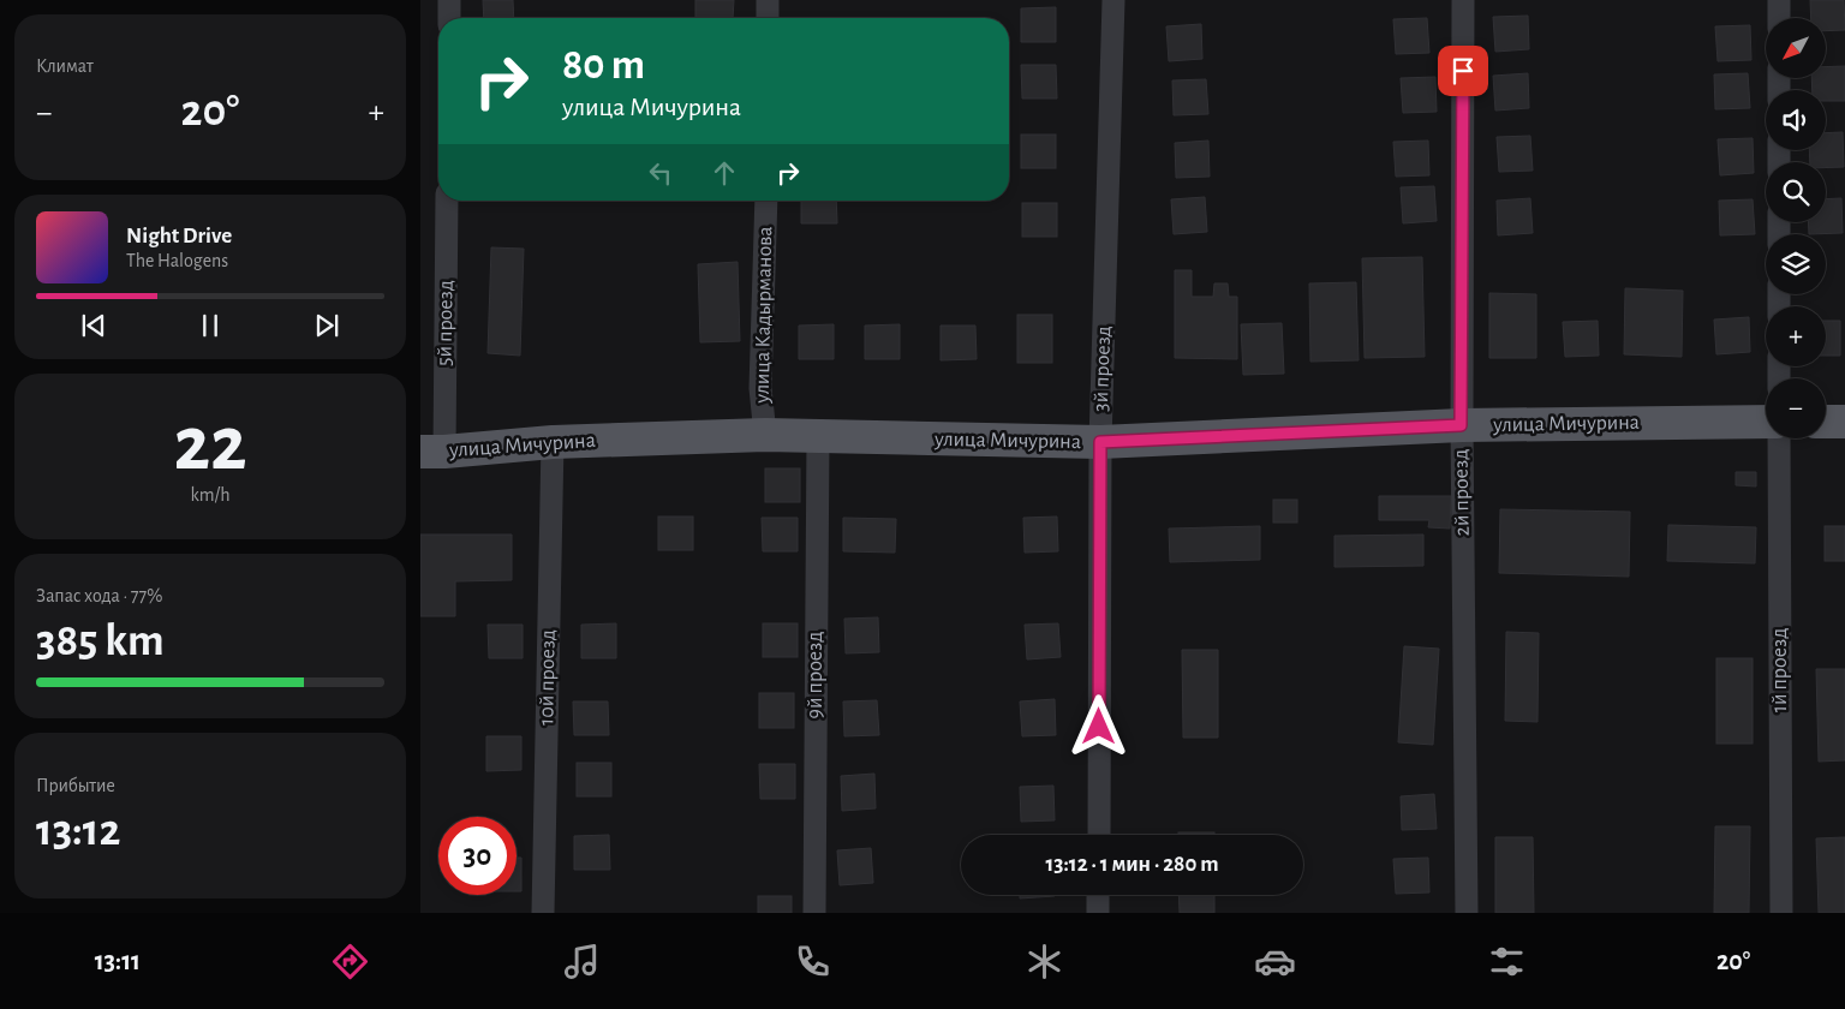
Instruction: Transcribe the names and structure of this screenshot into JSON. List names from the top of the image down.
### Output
{
  "streets": {
    "main road": ["улица Мичурина"],
    "street": [
      "улица Кадырманова",
      "5й проезд",
      "3й проезд",
      "2й проезд",
      "1й проезд",
      "9й проезд",
      "10й проезд"
    ]
  },
  "crossings": [
    ["улица Кадырманова", "улица Мичурина"],
    ["5й проезд", "улица Мичурина"],
    ["3й проезд", "улица Мичурина"],
    ["улица Мичурина", "2й проезд"],
    ["улица Мичурина", "9й проезд"],
    ["улица Мичурина", "10й проезд"]
  ],
  "north": "bottom left",
  "page": {
    "tile": [
      "Климат",
      ["22", "km/h"],
      ["Запас хода · 77%", "385 km"],
      ["Прибытие", "13:12"]
    ],
    "map_buttons": ["+", "−"],
    "turn": ["80 m", "улица Мичурина"],
    "heat": ["−", "20°", "+"],
    "song": ["Night Drive", "The Halogens"],
    "limit": "30",
    "trip": "13:12 · 1 мин · 280 m",
    "tabs": ["13:11", "20°"]
  }
}
